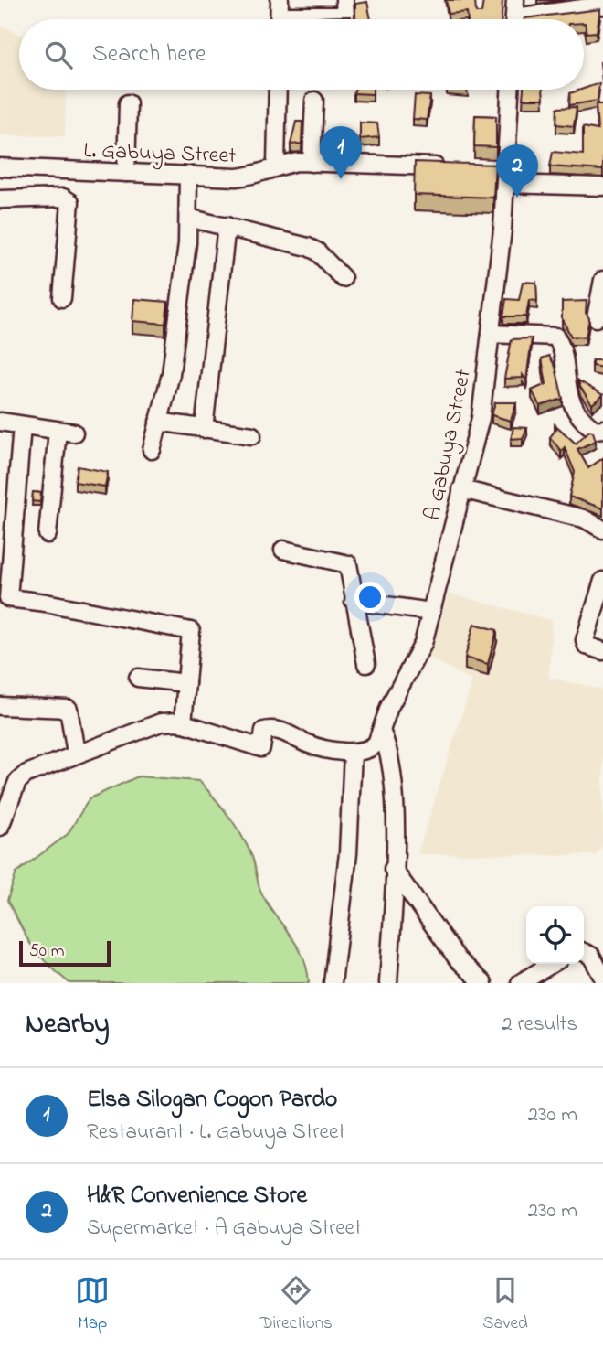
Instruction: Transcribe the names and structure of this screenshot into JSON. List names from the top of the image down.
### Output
{
  "streets": {
    "street": ["L. Gabuya Street", "A Gabuya Street"]
  },
  "scale_bar": "50 m",
  "page": {
    "search": "Search here",
    "pins": ["1", "2"],
    "scale": "50 m",
    "heading": ["Nearby", "2 results"],
    "list": [
      {
        "mark": "1",
        "name": "Elsa Silogan Cogon Pardo",
        "note": "Restaurant · L. Gabuya Street",
        "value": "230 m"
      },
      {
        "mark": "2",
        "name": "H&R Convenience Store",
        "note": "Supermarket · A Gabuya Street",
        "value": "230 m"
      }
    ],
    "nav": ["Map", "Directions", "Saved"]
  }
}
